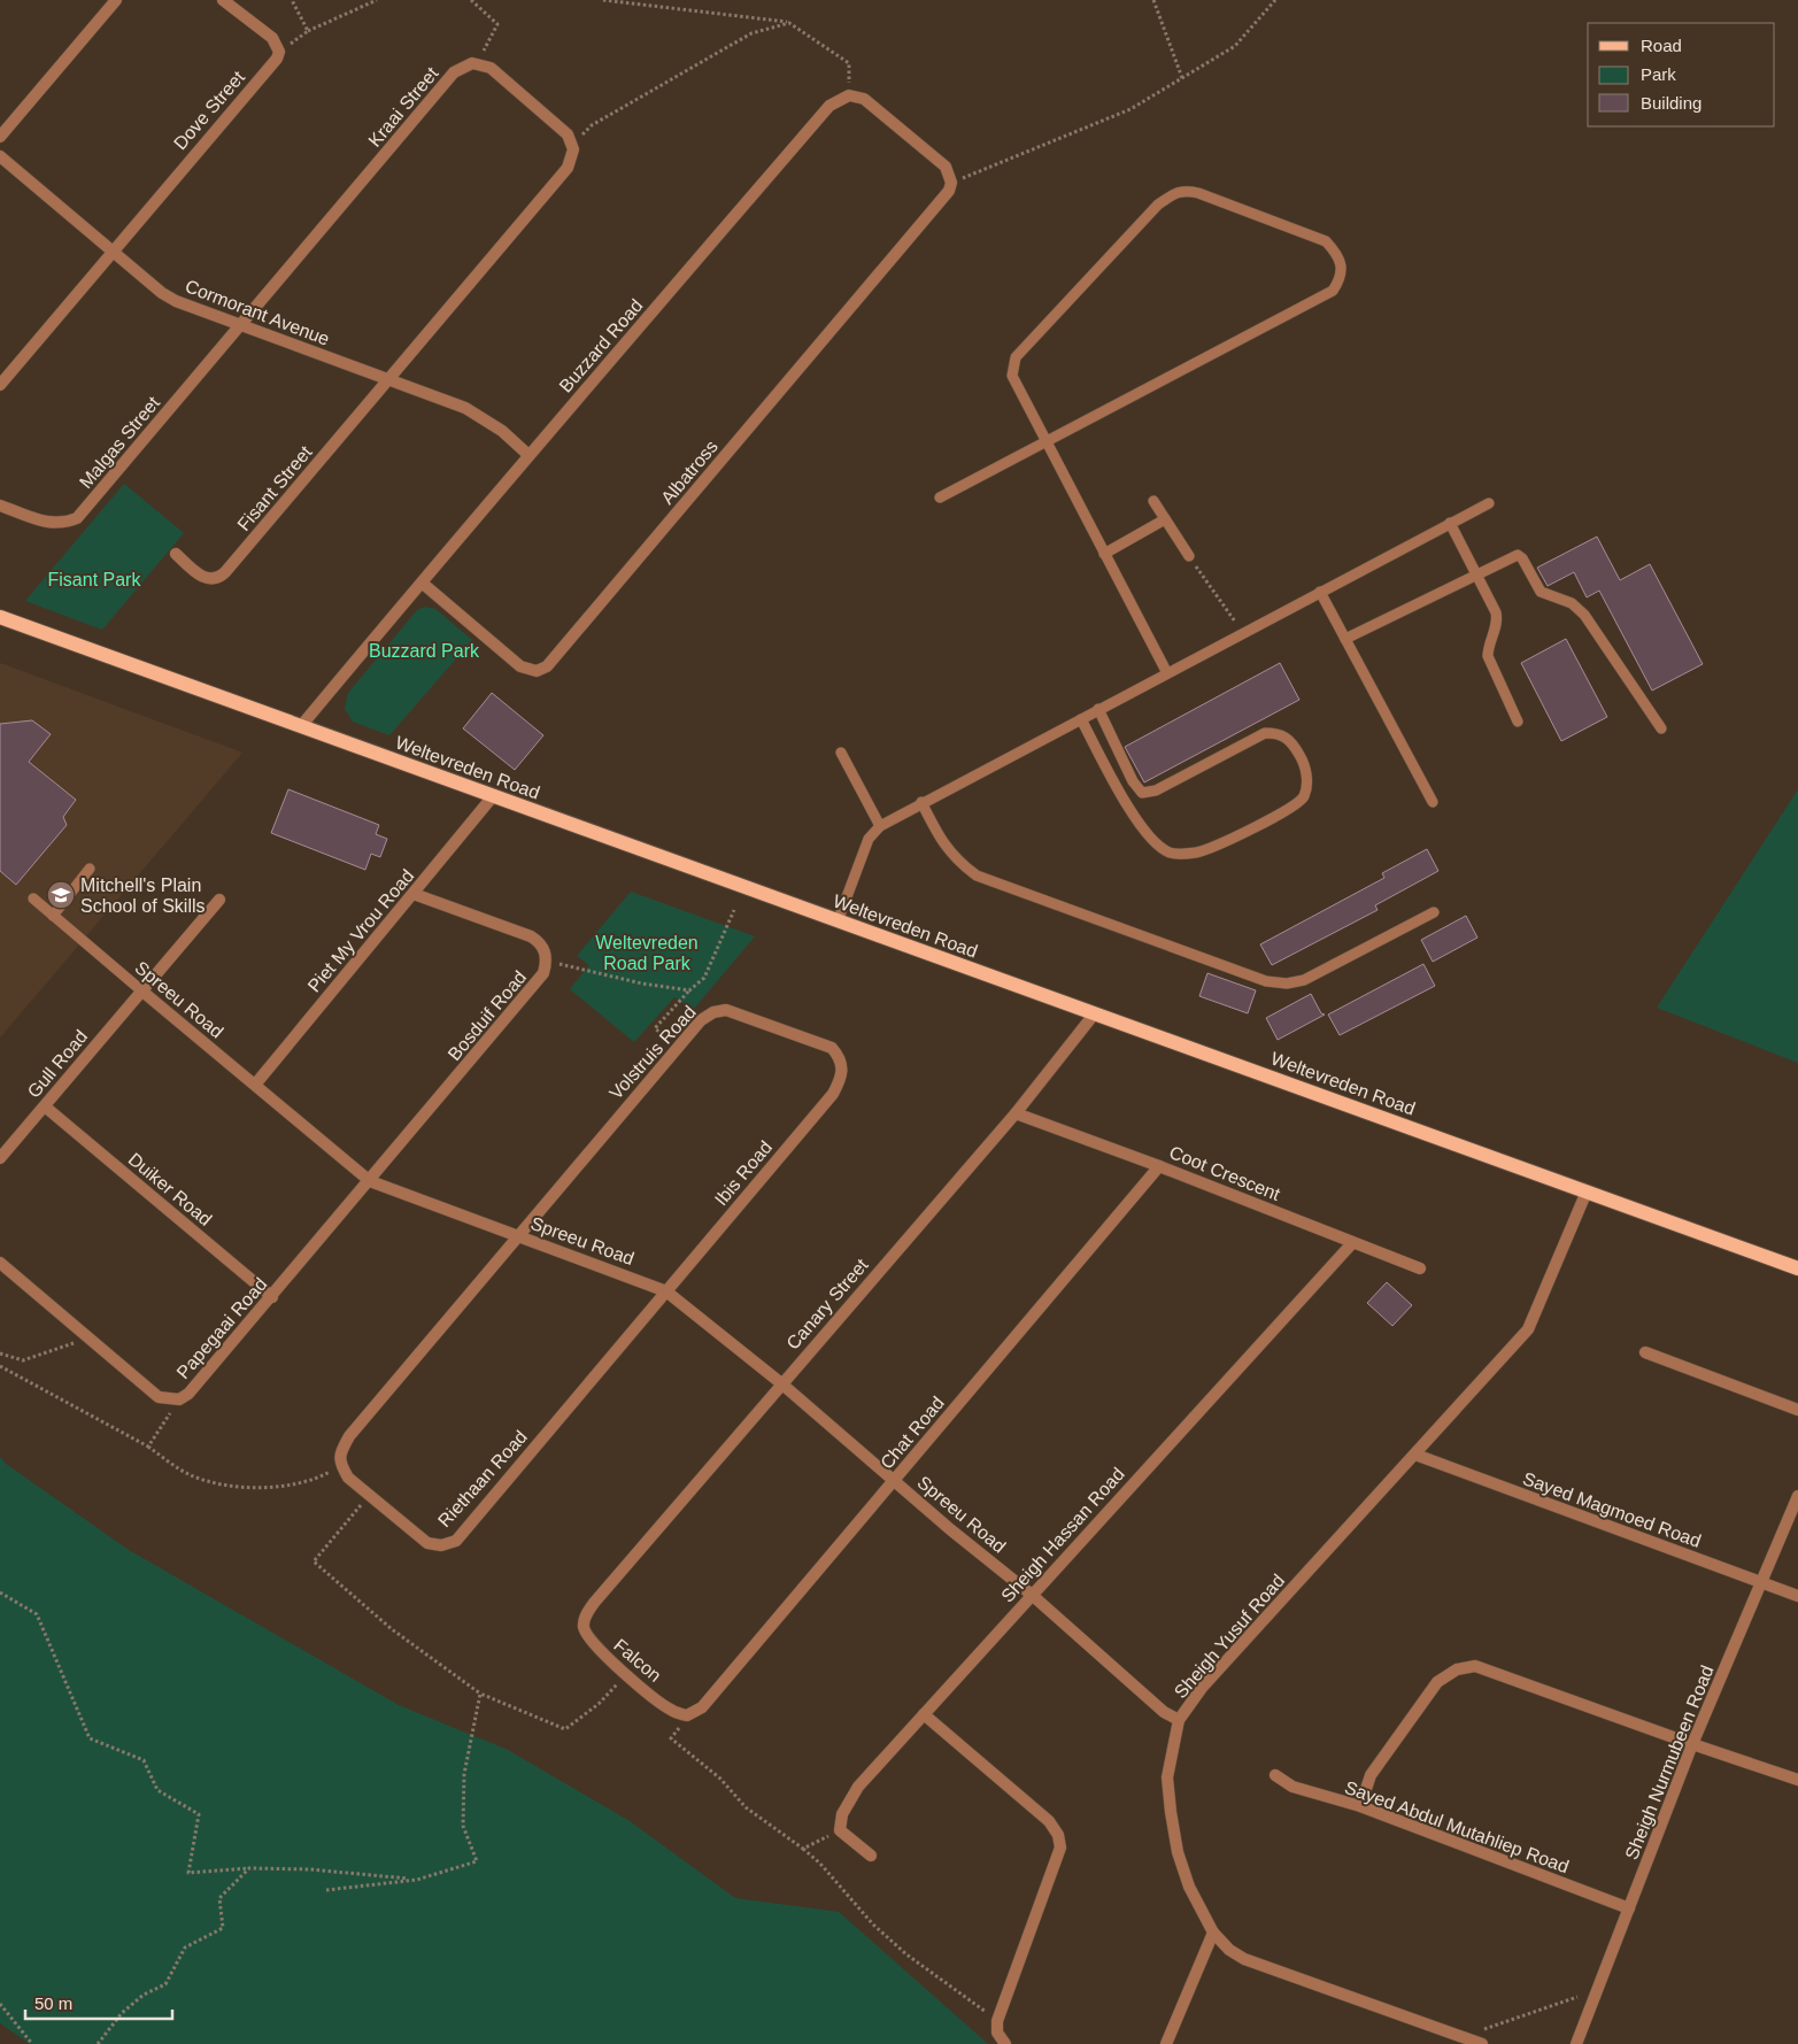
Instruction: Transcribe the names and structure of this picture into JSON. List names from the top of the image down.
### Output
{
  "streets": {
    "main road": ["Weltevreden Road"],
    "street": [
      "Kraai Street",
      "Dove Street",
      "Cormorant Avenue",
      "Buzzard Road",
      "Malgas Street",
      "Albatross",
      "Fisant Street",
      "Piet My Vrou Road",
      "Spreeu Road",
      "Bosduif Road",
      "Volstruis Road",
      "Gull Road",
      "Ibis Road",
      "Coot Crescent",
      "Duiker Road",
      "Canary Street",
      "Papegaai Road",
      "Chat Road",
      "Riethaan Road",
      "Sayed Magmoed Road",
      "Sheigh Hassan Road",
      "Sheigh Yusuf Road",
      "Falcon",
      "Sheigh Nurmubeen Road",
      "Sayed Abdul Mutahliep Road"
    ]
  },
  "crossings": [
    ["Kraai Street", "Cormorant Avenue"],
    ["Kraai Street", "Malgas Street"],
    ["Dove Street", "Cormorant Avenue"],
    ["Cormorant Avenue", "Buzzard Road"],
    ["Cormorant Avenue", "Malgas Street"],
    ["Cormorant Avenue", "Fisant Street"],
    ["Buzzard Road", "Albatross"],
    ["Buzzard Road", "Weltevreden Road"],
    ["Weltevreden Road", "Piet My Vrou Road"],
    ["Weltevreden Road", "Canary Street"],
    ["Weltevreden Road", "Sheigh Yusuf Road"],
    ["Piet My Vrou Road", "Spreeu Road"],
    ["Piet My Vrou Road", "Bosduif Road"],
    ["Spreeu Road", "Bosduif Road"],
    ["Spreeu Road", "Volstruis Road"],
    ["Spreeu Road", "Gull Road"],
    ["Spreeu Road", "Ibis Road"],
    ["Spreeu Road", "Canary Street"],
    ["Spreeu Road", "Papegaai Road"],
    ["Spreeu Road", "Chat Road"],
    ["Spreeu Road", "Riethaan Road"],
    ["Spreeu Road", "Sheigh Hassan Road"],
    ["Spreeu Road", "Sheigh Yusuf Road"],
    ["Bosduif Road", "Papegaai Road"],
    ["Volstruis Road", "Ibis Road"],
    ["Gull Road", "Duiker Road"],
    ["Ibis Road", "Riethaan Road"],
    ["Coot Crescent", "Canary Street"],
    ["Coot Crescent", "Chat Road"],
    ["Coot Crescent", "Sheigh Hassan Road"],
    ["Duiker Road", "Papegaai Road"],
    ["Canary Street", "Falcon"],
    ["Chat Road", "Falcon"],
    ["Sayed Magmoed Road", "Sheigh Yusuf Road"],
    ["Sayed Magmoed Road", "Sheigh Nurmubeen Road"],
    ["Sheigh Nurmubeen Road", "Sayed Abdul Mutahliep Road"]
  ],
  "parks": ["Fisant Park", "Buzzard Park", "Weltevreden Road Park"],
  "places": {
    "school or university": ["Mitchell's Plain School of Skills"]
  },
  "legend": ["Road", "Park", "Building"],
  "scale_bar": "50 m"
}
